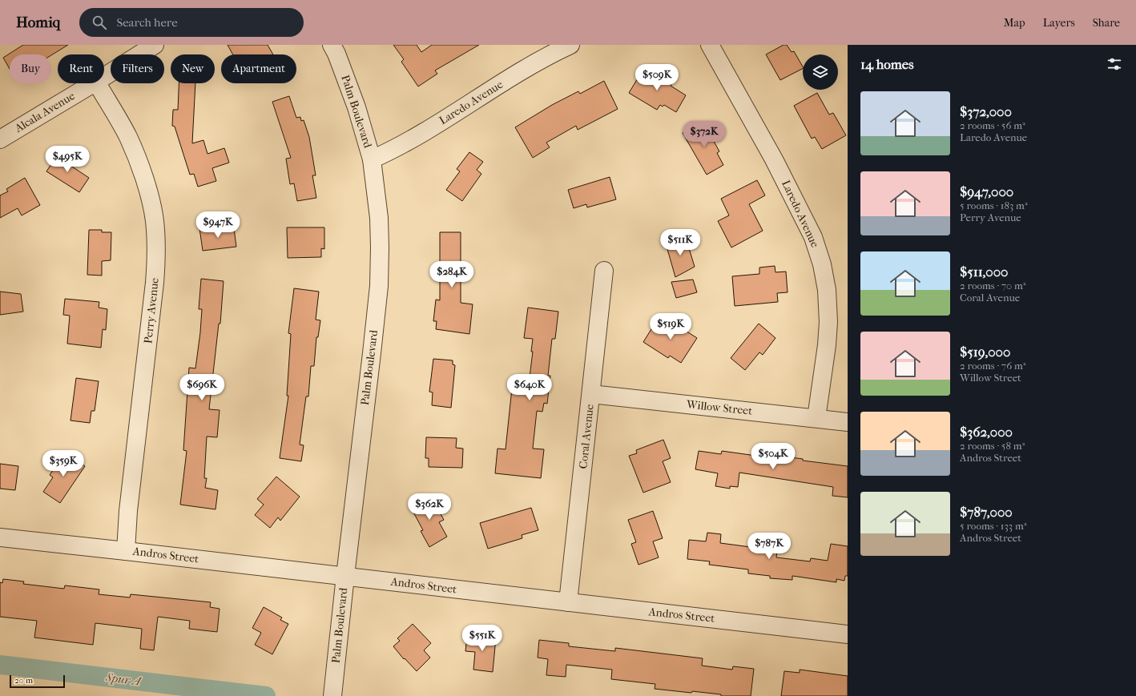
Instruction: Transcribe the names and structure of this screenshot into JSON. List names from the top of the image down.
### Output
{
  "streets": {
    "street": [
      "Laredo Avenue",
      "Palm Boulevard",
      "Alcala Avenue",
      "Perry Avenue",
      "Willow Street",
      "Coral Avenue",
      "Andros Street"
    ]
  },
  "crossings": [
    ["Laredo Avenue", "Palm Boulevard"],
    ["Laredo Avenue", "Willow Street"],
    ["Palm Boulevard", "Andros Street"],
    ["Perry Avenue", "Andros Street"],
    ["Willow Street", "Coral Avenue"],
    ["Coral Avenue", "Andros Street"]
  ],
  "water": ["Spur A"],
  "scale_bar": "20 m",
  "page": {
    "header": "Homiq",
    "search": "Search here",
    "nav": ["Map", "Layers", "Share"],
    "heading": "14 homes",
    "chip": [
      "Buy",
      "Rent",
      "Filters",
      "New",
      "Apartment"
    ],
    "price": [
      "$509K",
      "$372K",
      "$495K",
      "$947K",
      "$511K",
      "$284K",
      "$519K",
      "$696K",
      "$640K",
      "$504K",
      "$359K",
      "$362K",
      "$787K",
      "$551K"
    ],
    "list": [
      {
        "name": "$372,000",
        "note": "2 rooms · 56 m² · Laredo Avenue"
      },
      {
        "name": "$947,000",
        "note": "5 rooms · 183 m² · Perry Avenue"
      },
      {
        "name": "$511,000",
        "note": "2 rooms · 70 m² · Coral Avenue"
      },
      {
        "name": "$519,000",
        "note": "2 rooms · 76 m² · Willow Street"
      },
      {
        "name": "$362,000",
        "note": "2 rooms · 58 m² · Andros Street"
      },
      {
        "name": "$787,000",
        "note": "5 rooms · 133 m² · Andros Street"
      }
    ],
    "scale": "20 m"
  }
}
